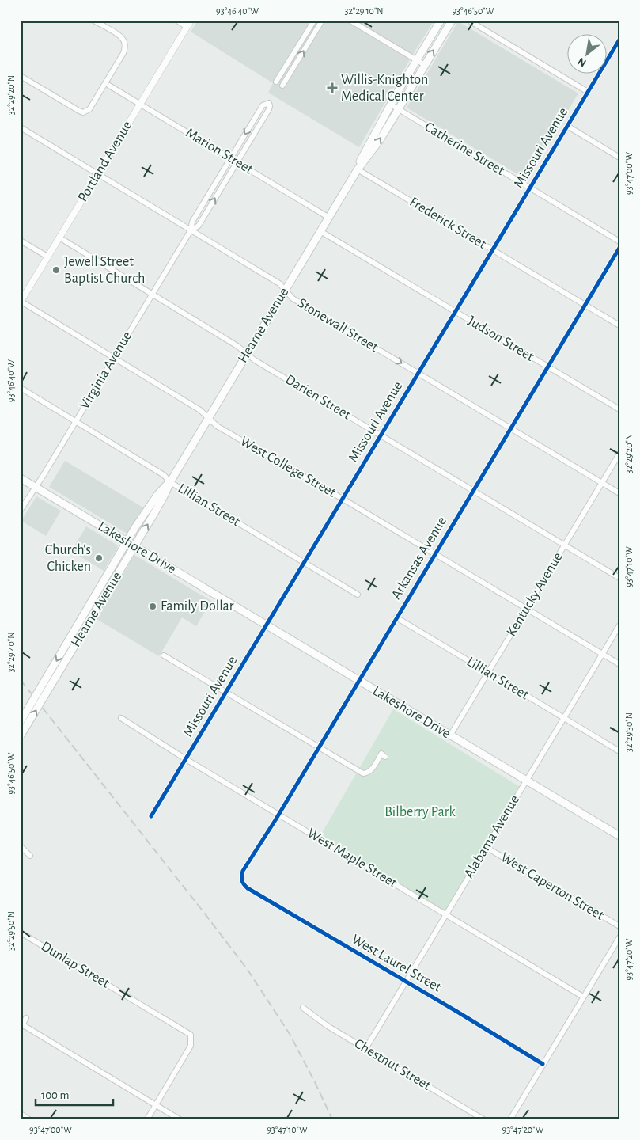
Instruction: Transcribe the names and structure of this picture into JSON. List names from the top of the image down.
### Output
{
  "streets": {
    "main road": ["Hearne Avenue", "Lakeshore Drive"],
    "street": [
      "Missouri Avenue",
      "Catherine Street",
      "Marion Street",
      "Portland Avenue",
      "Frederick Street",
      "Stonewall Street",
      "Judson Street",
      "Virginia Avenue",
      "Darien Street",
      "West College Street",
      "Lillian Street",
      "Arkansas Avenue",
      "Kentucky Avenue",
      "Alabama Avenue",
      "West Maple Street",
      "West Caperton Street",
      "West Laurel Street",
      "Dunlap Street",
      "Chestnut Street"
    ]
  },
  "crossings": [
    ["Missouri Avenue", "Catherine Street"],
    ["Missouri Avenue", "Frederick Street"],
    ["Missouri Avenue", "Stonewall Street"],
    ["Missouri Avenue", "Judson Street"],
    ["Missouri Avenue", "Darien Street"],
    ["Missouri Avenue", "West College Street"],
    ["Missouri Avenue", "Lillian Street"],
    ["Missouri Avenue", "Lakeshore Drive"],
    ["Missouri Avenue", "West Maple Street"],
    ["Catherine Street", "Hearne Avenue"],
    ["Marion Street", "Portland Avenue"],
    ["Marion Street", "Hearne Avenue"],
    ["Marion Street", "Virginia Avenue"],
    ["Portland Avenue", "Stonewall Street"],
    ["Portland Avenue", "Darien Street"],
    ["Portland Avenue", "West College Street"],
    ["Frederick Street", "Hearne Avenue"],
    ["Frederick Street", "Arkansas Avenue"],
    ["Hearne Avenue", "Stonewall Street"],
    ["Hearne Avenue", "Judson Street"],
    ["Hearne Avenue", "Darien Street"],
    ["Hearne Avenue", "West College Street"],
    ["Hearne Avenue", "Lillian Street"],
    ["Hearne Avenue", "Lakeshore Drive"],
    ["Stonewall Street", "Virginia Avenue"],
    ["Stonewall Street", "Arkansas Avenue"],
    ["Stonewall Street", "Kentucky Avenue"],
    ["Judson Street", "Arkansas Avenue"],
    ["Virginia Avenue", "Darien Street"],
    ["Virginia Avenue", "West College Street"],
    ["Virginia Avenue", "Lillian Street"],
    ["Virginia Avenue", "Lakeshore Drive"],
    ["Darien Street", "Arkansas Avenue"],
    ["Darien Street", "Kentucky Avenue"],
    ["West College Street", "Arkansas Avenue"],
    ["West College Street", "Kentucky Avenue"],
    ["West College Street", "Alabama Avenue"],
    ["Lillian Street", "Arkansas Avenue"],
    ["Lillian Street", "Kentucky Avenue"],
    ["Lillian Street", "Alabama Avenue"],
    ["Lakeshore Drive", "Arkansas Avenue"],
    ["Lakeshore Drive", "Kentucky Avenue"],
    ["Lakeshore Drive", "Alabama Avenue"],
    ["Arkansas Avenue", "West Maple Street"],
    ["Arkansas Avenue", "West Laurel Street"],
    ["Alabama Avenue", "West Maple Street"],
    ["Alabama Avenue", "West Caperton Street"],
    ["Alabama Avenue", "West Laurel Street"],
    ["Alabama Avenue", "Chestnut Street"]
  ],
  "parks": ["Bilberry Park"],
  "places": {
    "health": ["Willis-Knighton Medical Center"],
    "other": ["Jewell Street Baptist Church", "Church's Chicken", "Family Dollar"]
  },
  "scale_bar": "100 m",
  "north": "bottom left",
  "coordinates": [
    "93°46'40\"W",
    "32°29'10\"N",
    "93°46'50\"W",
    "32°29'20\"N",
    "93°47'00\"W",
    "93°47'10\"W",
    "32°29'40\"N",
    "32°29'30\"N",
    "32°29'50\"N",
    "93°47'20\"W"
  ]
}
